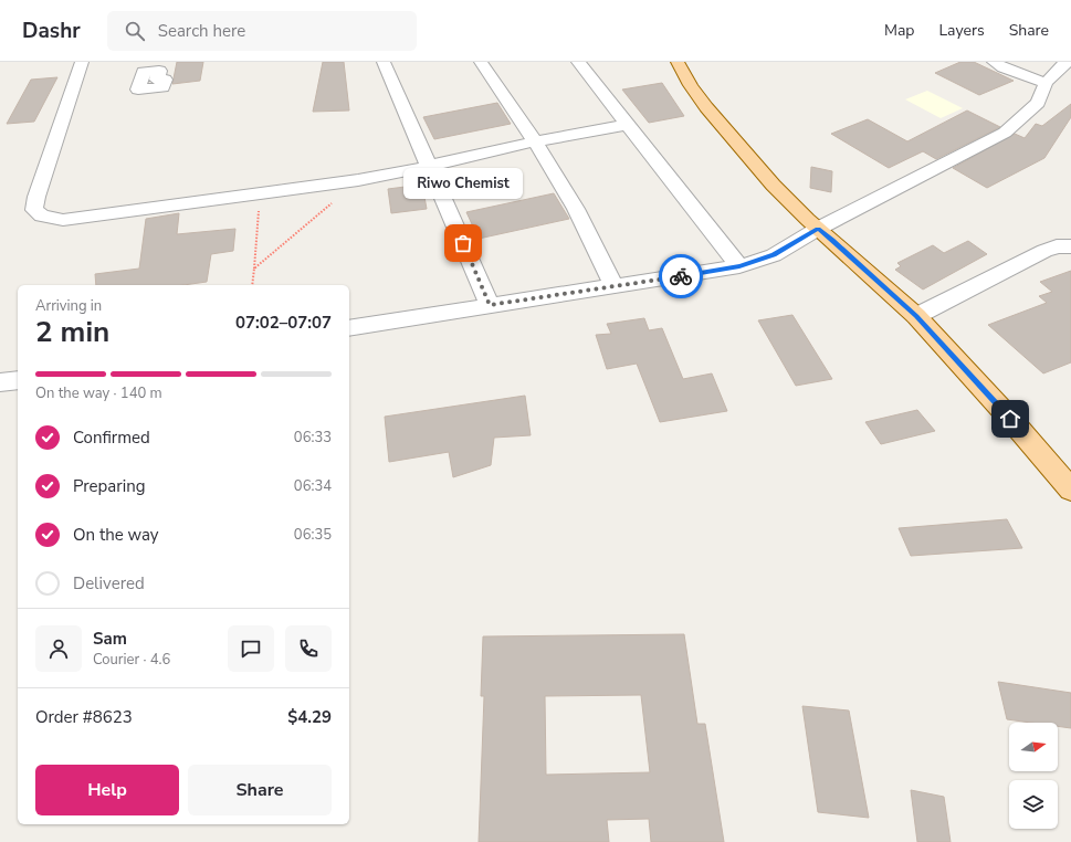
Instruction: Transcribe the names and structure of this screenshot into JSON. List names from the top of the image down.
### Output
{
  "places": ["Riwo Chemist"],
  "north": "right",
  "page": {
    "header": "Dashr",
    "search": "Search here",
    "nav": ["Map", "Layers", "Share"],
    "bubble": "Riwo Chemist",
    "heading": ["2 min", "Arriving in", "07:02–07:07"],
    "panel": [
      "Sam",
      "Courier · 4.6",
      "Order #8623",
      "$4.29"
    ],
    "bar": "On the way · 140 m",
    "list": [
      ["Confirmed", "06:33"],
      ["Preparing", "06:34"],
      ["On the way", "06:35"],
      "Delivered"
    ],
    "buttons": ["Help", "Share"]
  }
}
